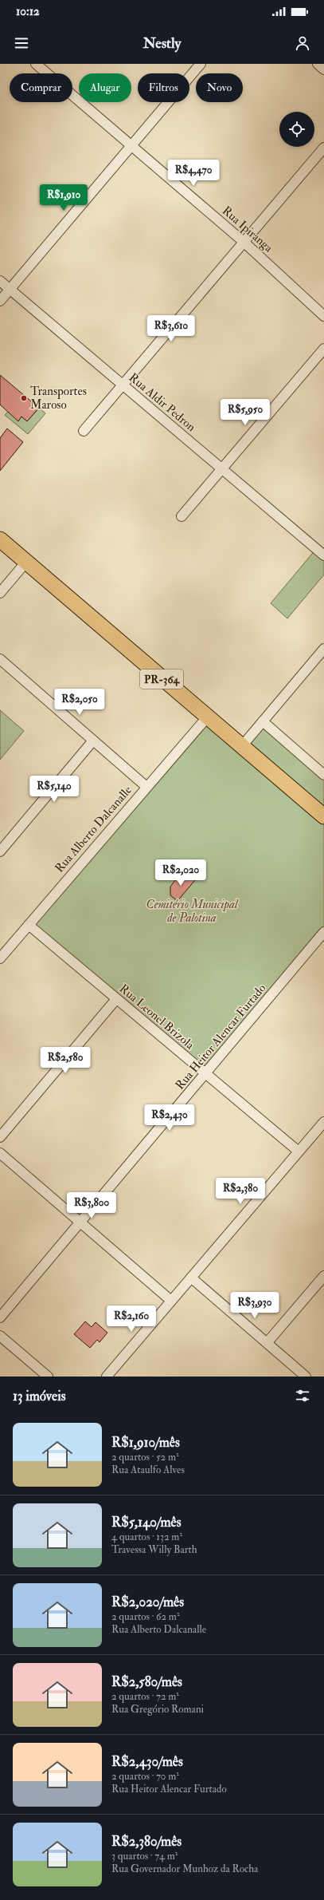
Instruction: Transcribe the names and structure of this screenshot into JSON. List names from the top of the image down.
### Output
{
  "streets": {
    "main road": ["PR-364"],
    "street": [
      "Rua Ipiranga",
      "Rua Aldir Pedron",
      "Rua Alberto Dalcanalle",
      "Rua Leonel Brizola",
      "Rua Heitor Alencar Furtado"
    ]
  },
  "crossings": [
    ["PR-364", "Rua Alberto Dalcanalle"],
    ["Rua Alberto Dalcanalle", "Rua Leonel Brizola"],
    ["Rua Leonel Brizola", "Rua Heitor Alencar Furtado"]
  ],
  "parks": ["Cemitério Municipal de Palotina"],
  "places": ["Transportes Maroso"],
  "page": {
    "status": "10:12",
    "header": "Nestly",
    "chip": [
      "Comprar",
      "Alugar",
      "Filtros",
      "Novo"
    ],
    "price": [
      "R$4,470",
      "R$1,910",
      "R$3,610",
      "R$5,950",
      "R$2,050",
      "R$5,140",
      "R$2,020",
      "R$2,580",
      "R$2,430",
      "R$2,380",
      "R$3,800",
      "R$3,930",
      "R$2,160"
    ],
    "heading": "13 imóveis",
    "list": [
      {
        "name": "R$1,910/mês",
        "note": "2 quartos · 52 m² · Rua Ataulfo Alves"
      },
      {
        "name": "R$5,140/mês",
        "note": "4 quartos · 132 m² · Travessa Willy Barth"
      },
      {
        "name": "R$2,020/mês",
        "note": "2 quartos · 62 m² · Rua Alberto Dalcanalle"
      },
      {
        "name": "R$2,580/mês",
        "note": "2 quartos · 72 m² · Rua Gregório Romani"
      },
      {
        "name": "R$2,430/mês",
        "note": "2 quartos · 70 m² · Rua Heitor Alencar Furtado"
      },
      {
        "name": "R$2,380/mês",
        "note": "3 quartos · 74 m² · Rua Governador Munhoz da Rocha"
      }
    ]
  }
}
